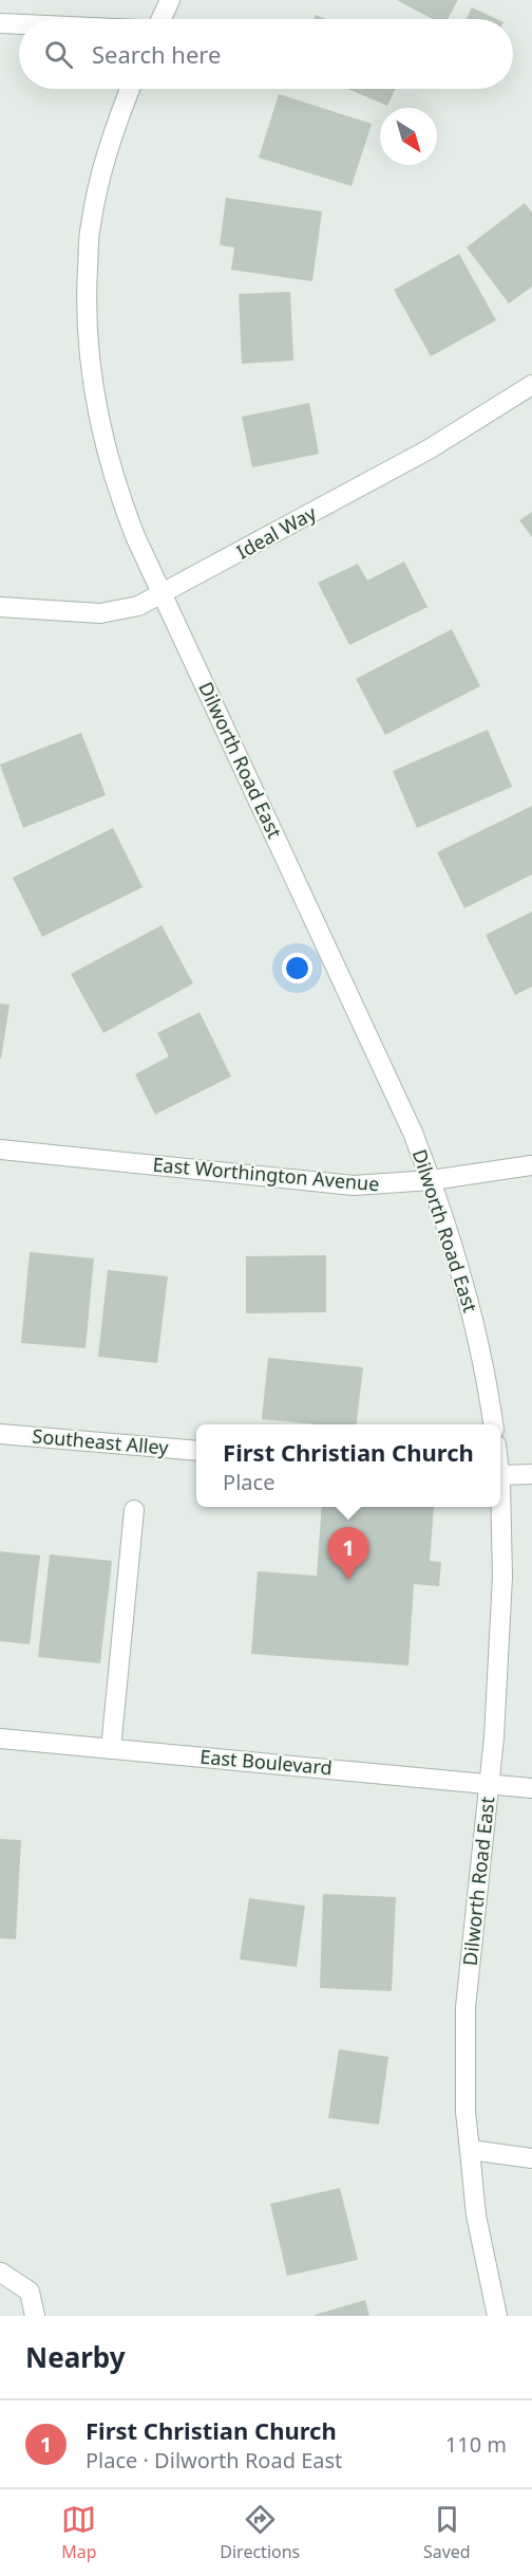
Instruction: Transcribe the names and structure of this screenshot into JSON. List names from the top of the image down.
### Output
{
  "streets": {
    "street": [
      "Ideal Way",
      "Dilworth Road East",
      "East Worthington Avenue",
      "Southeast Alley",
      "East Boulevard"
    ]
  },
  "crossings": [
    ["Ideal Way", "Dilworth Road East"],
    ["Dilworth Road East", "East Worthington Avenue"],
    ["Dilworth Road East", "East Boulevard"]
  ],
  "north": "bottom right",
  "page": {
    "search": "Search here",
    "popup": ["First Christian Church", "Place"],
    "pins": "1",
    "heading": "Nearby",
    "list": [
      {
        "mark": "1",
        "name": "First Christian Church",
        "note": "Place · Dilworth Road East",
        "value": "110 m"
      }
    ],
    "nav": ["Map", "Directions", "Saved"]
  }
}
